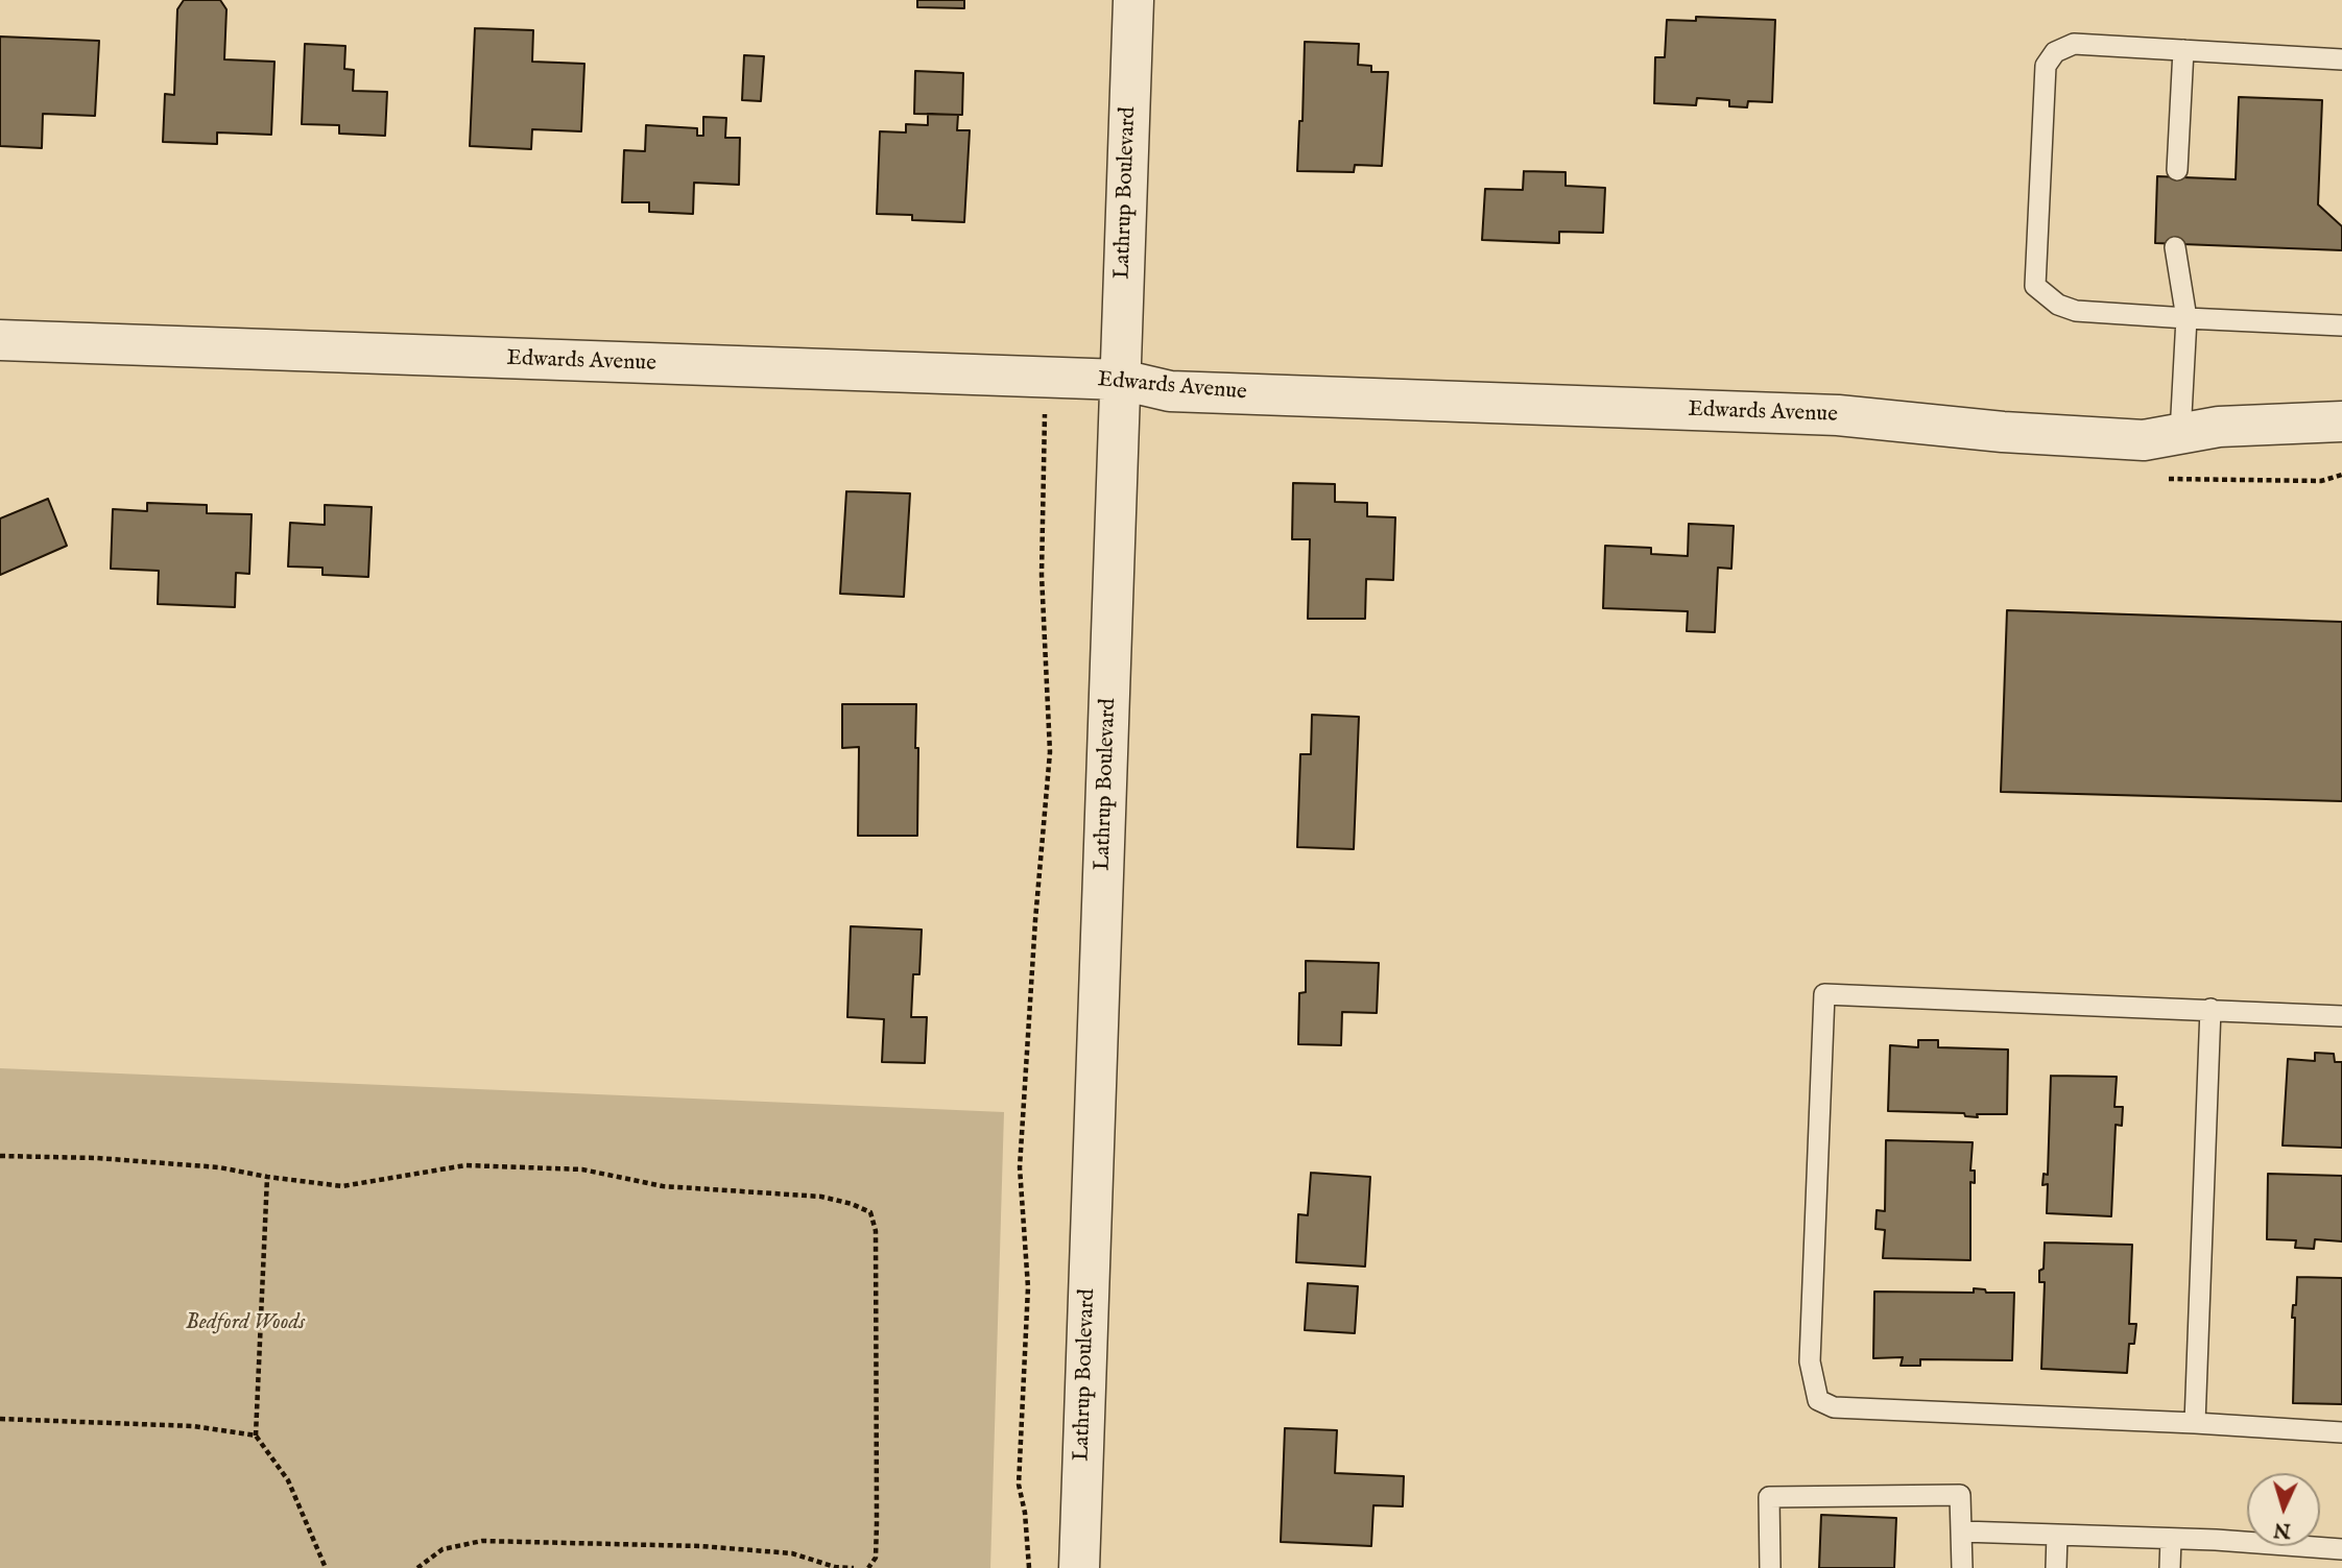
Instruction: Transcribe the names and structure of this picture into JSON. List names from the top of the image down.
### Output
{
  "streets": {
    "street": ["Lathrup Boulevard", "Edwards Avenue"]
  },
  "crossings": [
    ["Lathrup Boulevard", "Edwards Avenue"]
  ],
  "parks": ["Bedford Woods"],
  "north": "bottom"
}
